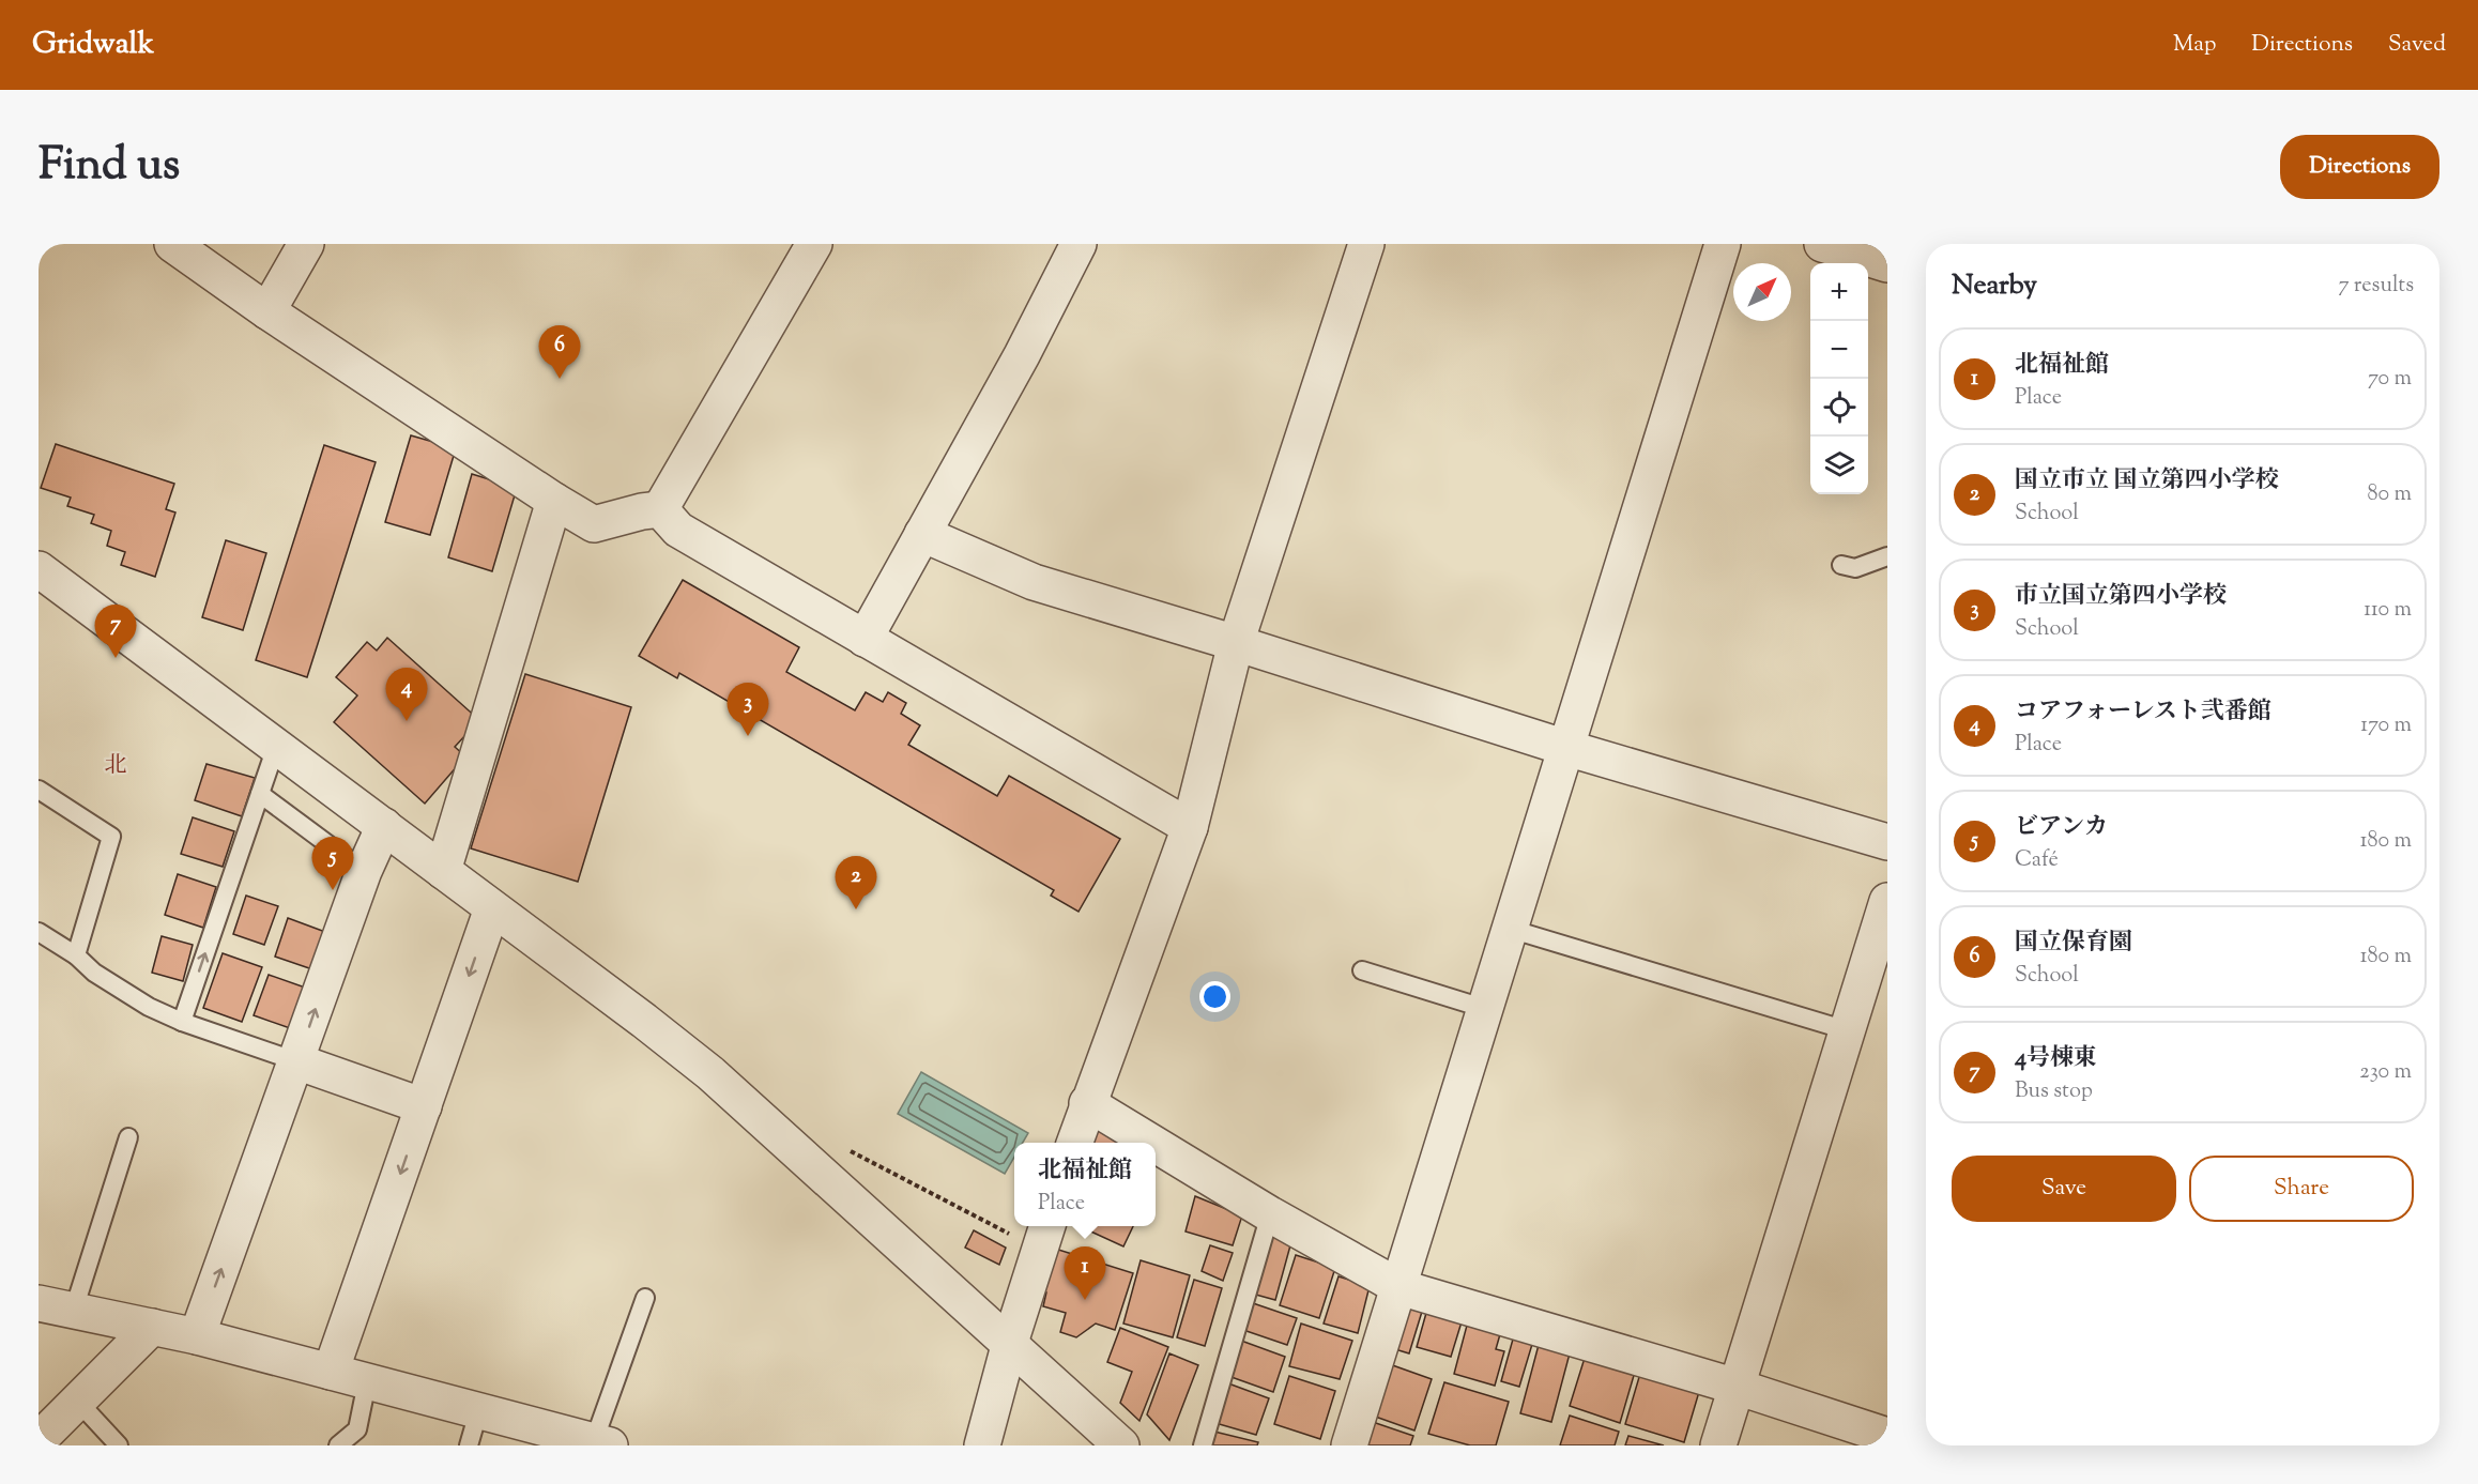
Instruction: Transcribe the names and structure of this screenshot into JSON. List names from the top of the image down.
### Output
{
  "districts": ["北"],
  "north": "top right",
  "page": {
    "header": "Gridwalk",
    "nav": ["Map", "Directions", "Saved"],
    "title": "Find us",
    "buttons": [
      "Directions",
      ["Save", "Share"]
    ],
    "heading": ["Nearby", "7 results"],
    "map_buttons": ["+", "−"],
    "pins": [
      "6",
      "7",
      "4",
      "3",
      "5",
      "2",
      "1"
    ],
    "list": [
      {
        "mark": "1",
        "name": "北福祉館",
        "note": "Place",
        "value": "70 m"
      },
      {
        "mark": "2",
        "name": "国立市立 国立第四小学校",
        "note": "School",
        "value": "80 m"
      },
      {
        "mark": "3",
        "name": "市立国立第四小学校",
        "note": "School",
        "value": "110 m"
      },
      {
        "mark": "4",
        "name": "コアフォーレスト弐番館",
        "note": "Place",
        "value": "170 m"
      },
      {
        "mark": "5",
        "name": "ビアンカ",
        "note": "Café",
        "value": "180 m"
      },
      {
        "mark": "6",
        "name": "国立保育園",
        "note": "School",
        "value": "180 m"
      },
      {
        "mark": "7",
        "name": "4号棟東",
        "note": "Bus stop",
        "value": "230 m"
      }
    ],
    "popup": ["北福祉館", "Place"]
  }
}
